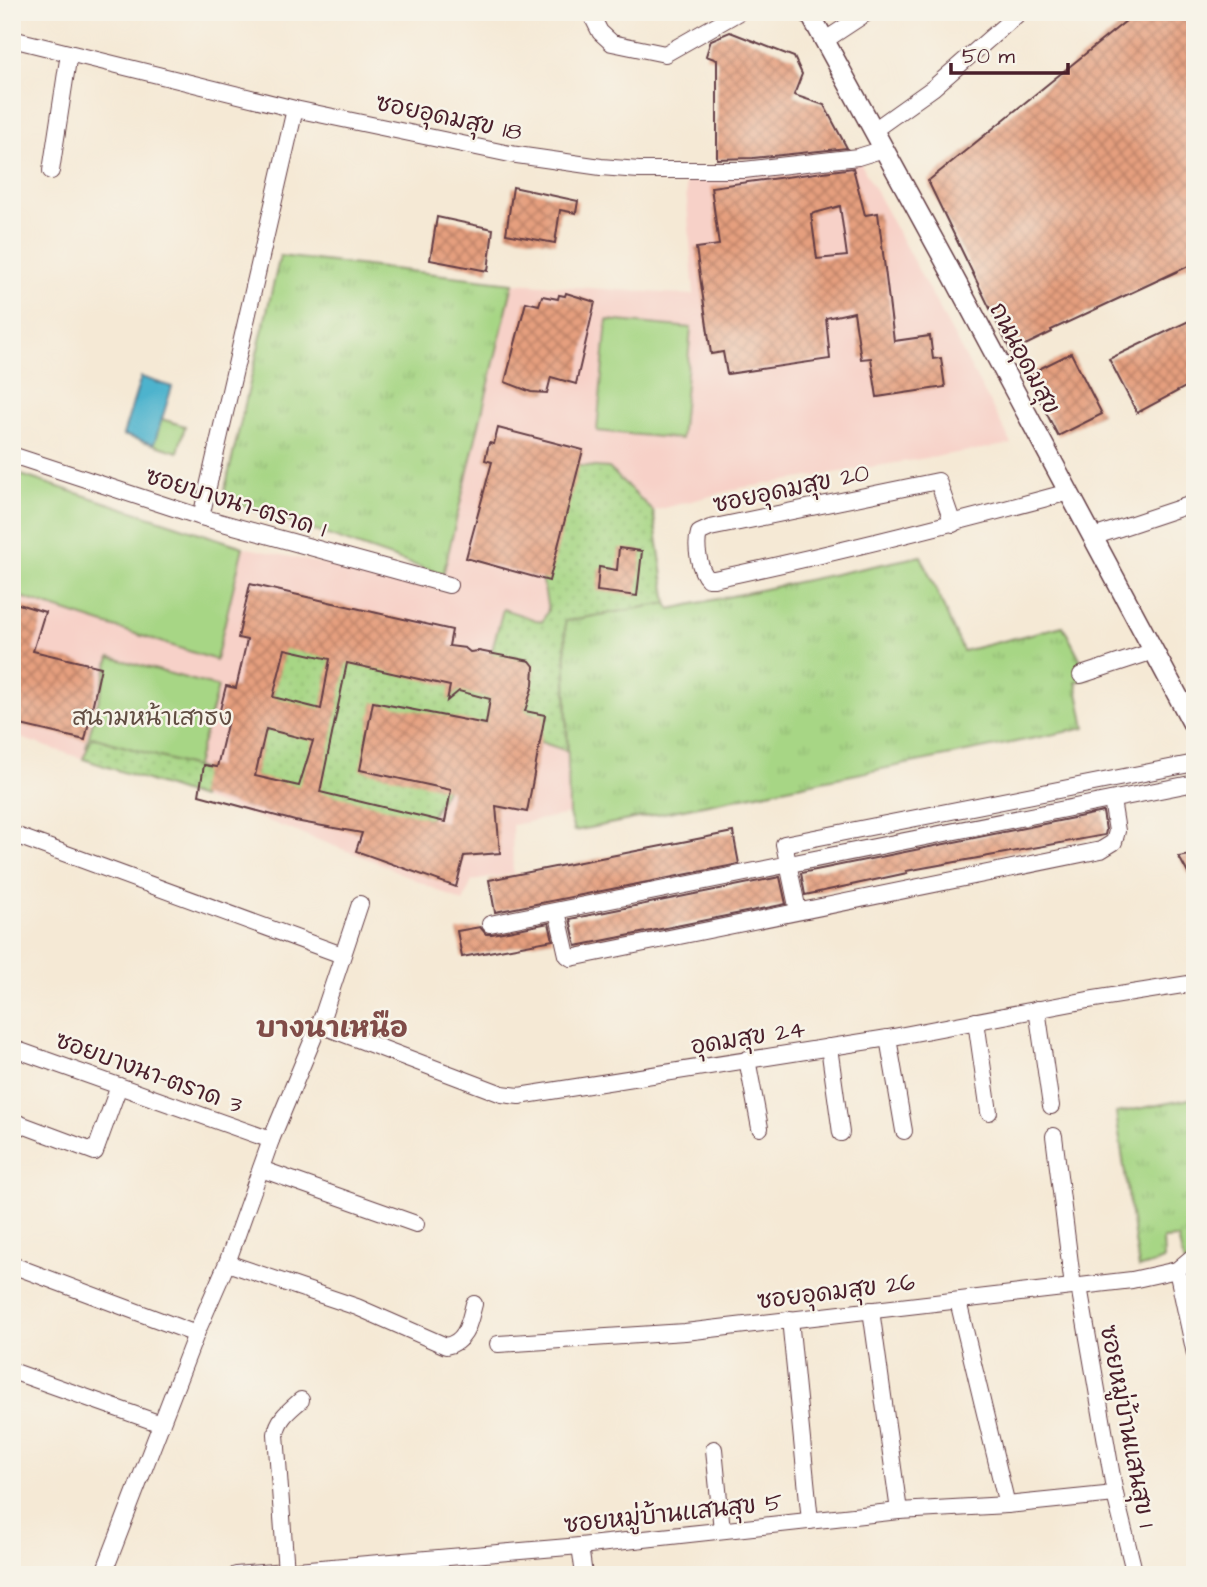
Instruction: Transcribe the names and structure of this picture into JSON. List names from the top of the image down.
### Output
{
  "streets": {
    "main road": ["ถนนอุดมสุข"],
    "street": [
      "ซอยอุดมสุข 18",
      "ซอยอุดมสุข 20",
      "ซอยบางนา-ตราด 1",
      "อุดมสุข 24",
      "ซอยบางนา-ตราด 3",
      "ซอยอุดมสุข 26",
      "ซอยหมู่บ้านแสนสุข 1",
      "ซอยหมู่บ้านแสนสุข 5"
    ]
  },
  "crossings": [
    ["ซอยอุดมสุข 18", "ถนนอุดมสุข"],
    ["ถนนอุดมสุข", "ซอยอุดมสุข 20"],
    ["ซอยอุดมสุข 26", "ซอยหมู่บ้านแสนสุข 1"],
    ["ซอยหมู่บ้านแสนสุข 1", "ซอยหมู่บ้านแสนสุข 5"]
  ],
  "districts": ["บางนาเหนือ"],
  "parks": ["สนามหน้าเสาธง"],
  "scale_bar": "50 m"
}
